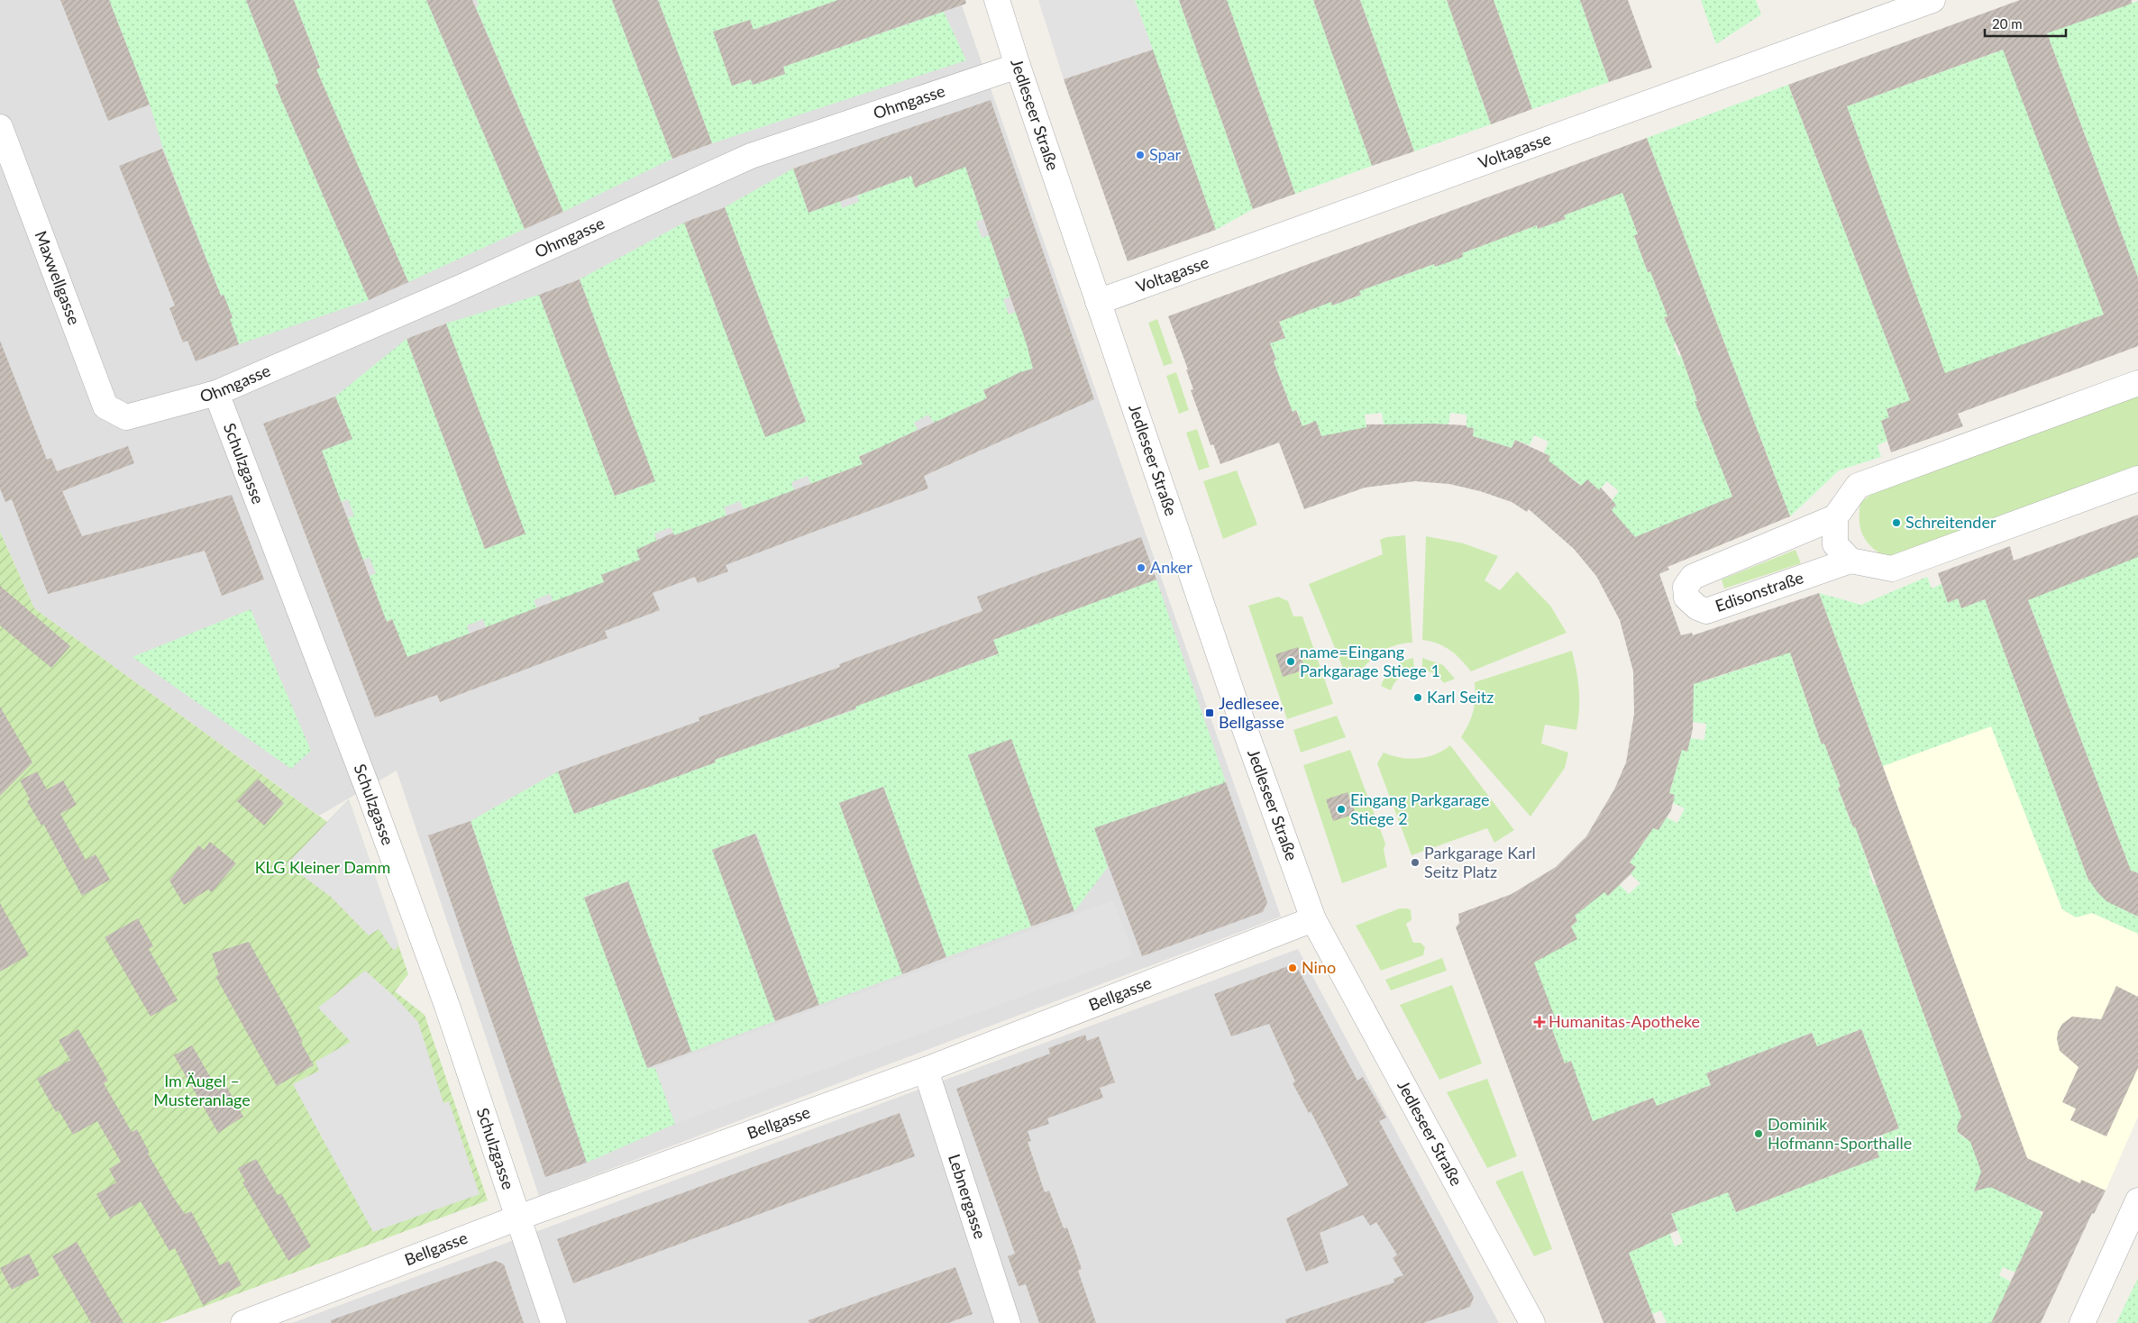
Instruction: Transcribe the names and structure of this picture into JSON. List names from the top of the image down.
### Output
{
  "streets": {
    "street": [
      "Ohmgasse",
      "Jedleseer Straße",
      "Voltagasse",
      "Maxwellgasse",
      "Schulzgasse",
      "Edisonstraße",
      "Bellgasse",
      "Lebnergasse"
    ]
  },
  "crossings": [
    ["Ohmgasse", "Jedleseer Straße"],
    ["Ohmgasse", "Maxwellgasse"],
    ["Ohmgasse", "Schulzgasse"],
    ["Jedleseer Straße", "Voltagasse"],
    ["Jedleseer Straße", "Bellgasse"],
    ["Schulzgasse", "Bellgasse"],
    ["Bellgasse", "Lebnergasse"]
  ],
  "parks": ["KLG Kleiner Damm", "Im Äugel – Musteranlage"],
  "places": {
    "other": [
      "Spar",
      "Schreitender",
      "Anker",
      "name=Eingang Parkgarage Stiege 1",
      "Karl Seitz",
      "Eingang Parkgarage Stiege 2",
      "Parkgarage Karl Seitz Platz",
      "Nino",
      "Dominik Hofmann-Sporthalle"
    ],
    "transit": ["Jedlesee, Bellgasse"],
    "health": ["Humanitas-Apotheke"]
  },
  "scale_bar": "20 m"
}
